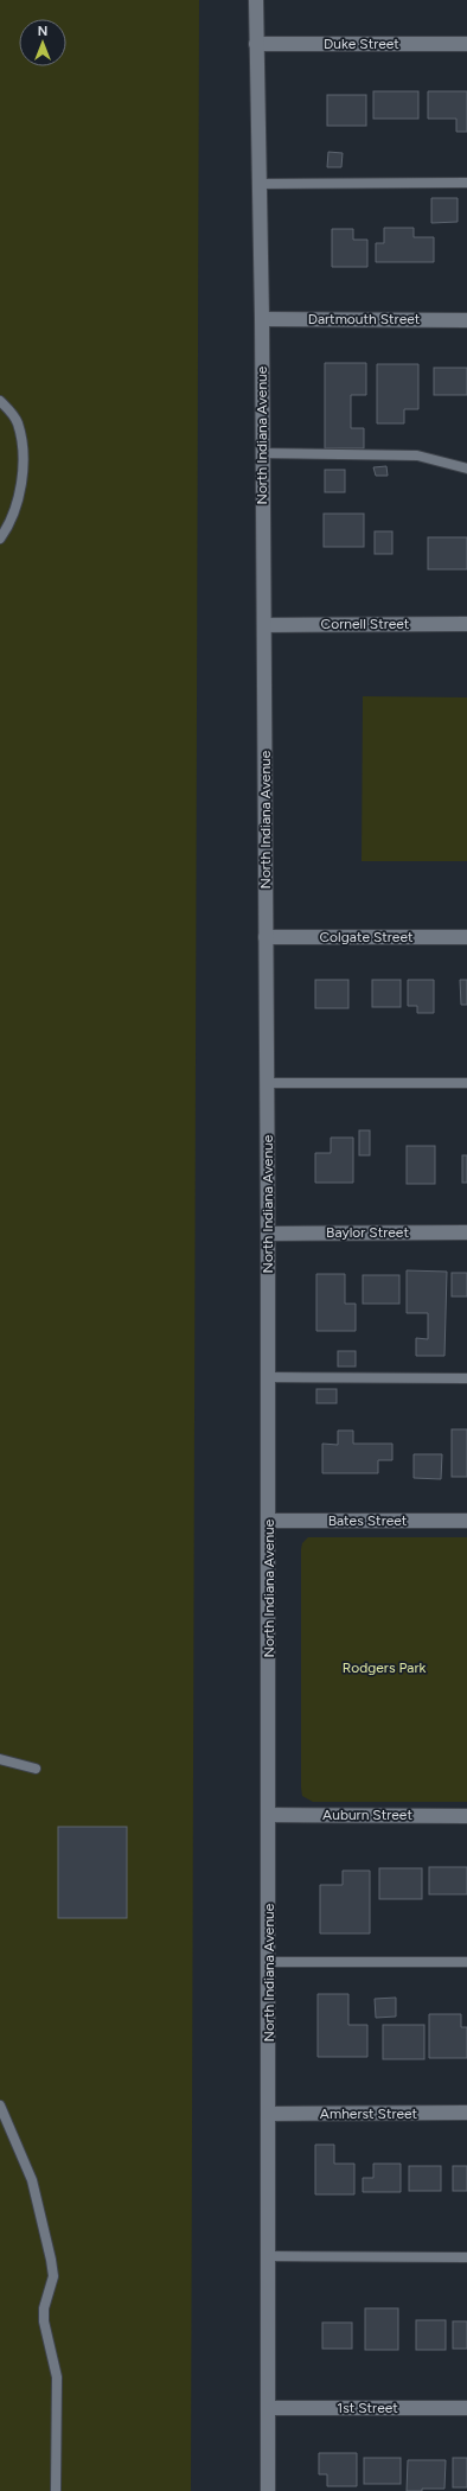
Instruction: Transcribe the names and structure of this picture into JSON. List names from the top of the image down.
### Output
{
  "streets": {
    "main road": [
      "Duke Street",
      "Dartmouth Street",
      "North Indiana Avenue",
      "Cornell Street",
      "Colgate Street",
      "Baylor Street",
      "Bates Street",
      "Auburn Street",
      "Amherst Street",
      "1st Street"
    ]
  },
  "crossings": [
    ["Duke Street", "North Indiana Avenue"],
    ["Dartmouth Street", "North Indiana Avenue"],
    ["North Indiana Avenue", "Cornell Street"],
    ["North Indiana Avenue", "Colgate Street"],
    ["North Indiana Avenue", "Baylor Street"],
    ["North Indiana Avenue", "Bates Street"],
    ["North Indiana Avenue", "Auburn Street"],
    ["North Indiana Avenue", "Amherst Street"],
    ["North Indiana Avenue", "1st Street"]
  ],
  "parks": ["Rodgers Park"],
  "north": "top"
}
